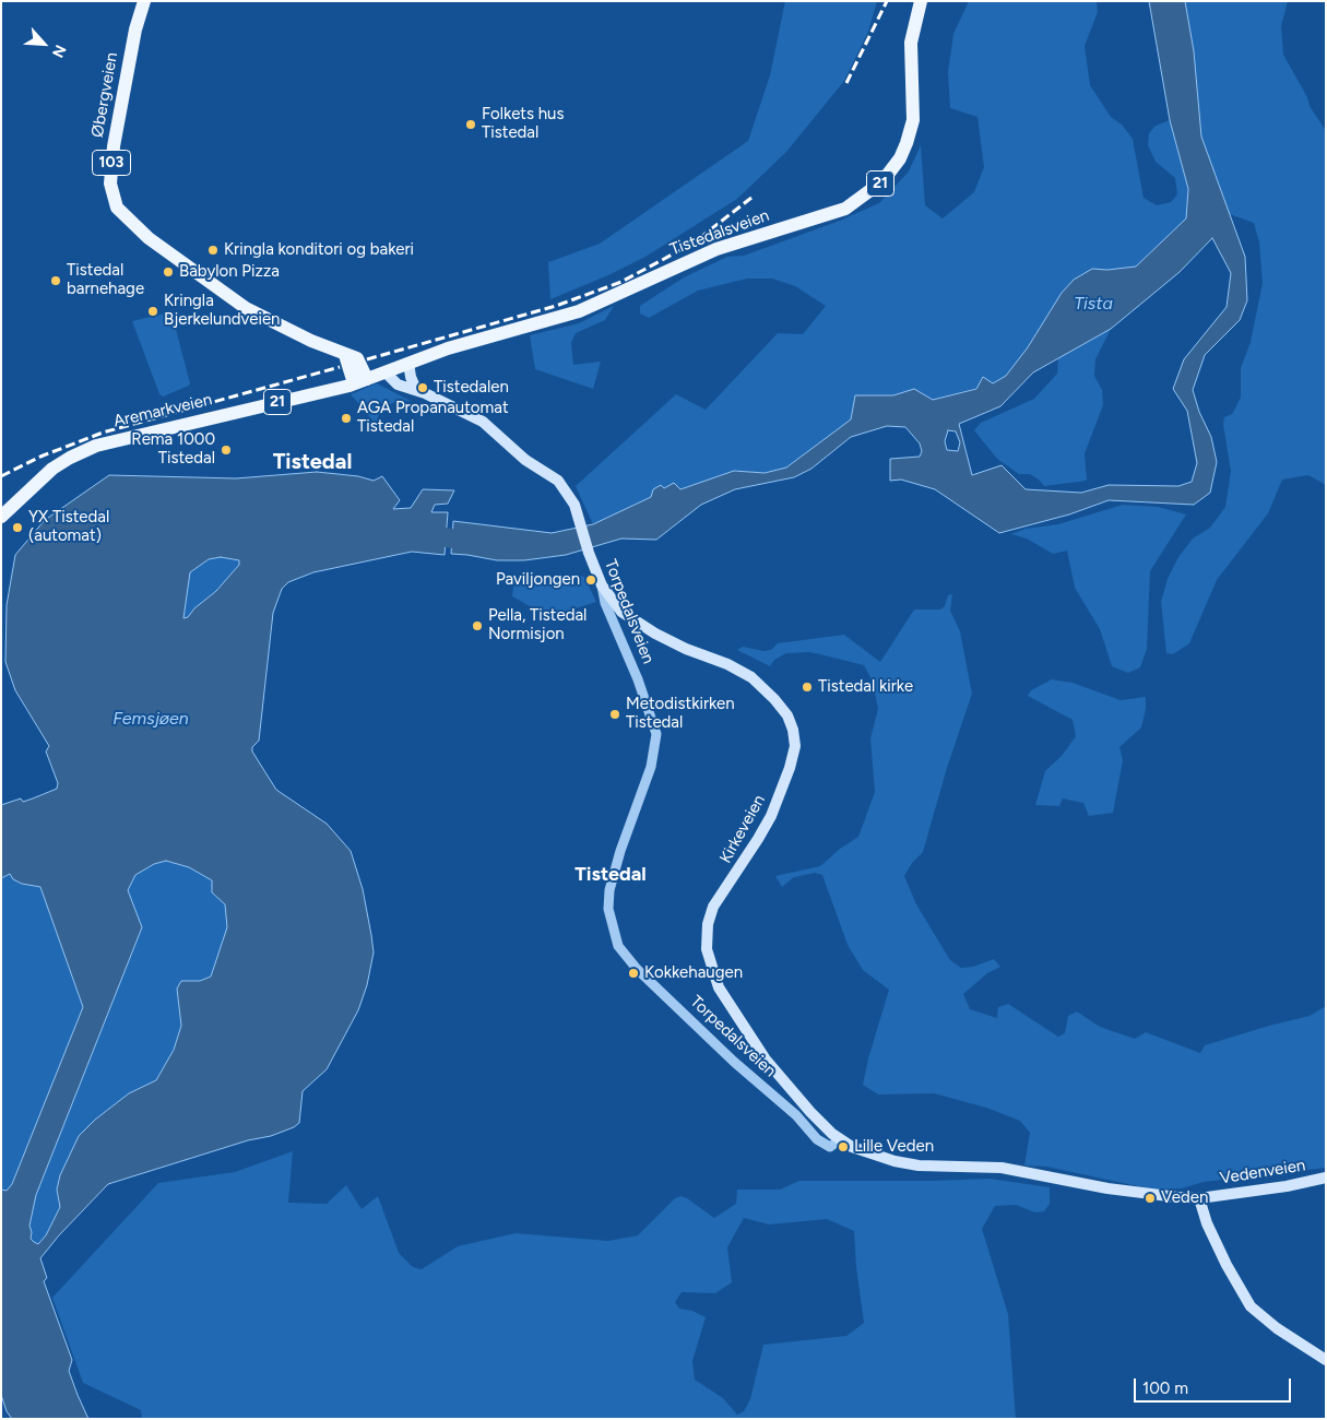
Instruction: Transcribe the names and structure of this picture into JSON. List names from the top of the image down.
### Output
{
  "streets": {
    "main road": [
      "Øbergveien",
      "103",
      "21",
      "Tistedalsveien",
      "Aremarkveien",
      "Torpedalsveien",
      "Kirkeveien",
      "Vedenveien"
    ]
  },
  "crossings": [
    ["Øbergveien", "21"],
    ["Øbergveien", "Aremarkveien"],
    ["21", "Tistedalsveien"],
    ["21", "Aremarkveien"],
    ["21", "Torpedalsveien"],
    ["Tistedalsveien", "Torpedalsveien"],
    ["Torpedalsveien", "Kirkeveien"],
    ["Torpedalsveien", "Vedenveien"]
  ],
  "districts": ["Tistedal", "Tistedal"],
  "water": ["Tista", "Femsjøen"],
  "places": [
    "Folkets hus Tistedal",
    "Kringla konditori og bakeri",
    "Babylon Pizza",
    "Tistedal barnehage",
    "Kringla Bjerkelundveien",
    "Tistedalen",
    "AGA Propanautomat Tistedal",
    "Rema 1000 Tistedal",
    "YX Tistedal (automat)",
    "Paviljongen",
    "Pella, Tistedal Normisjon",
    "Tistedal kirke",
    "Metodistkirken Tistedal",
    "Kokkehaugen",
    "Lille Veden",
    "Veden"
  ],
  "scale_bar": "100 m",
  "north": "bottom right"
}
